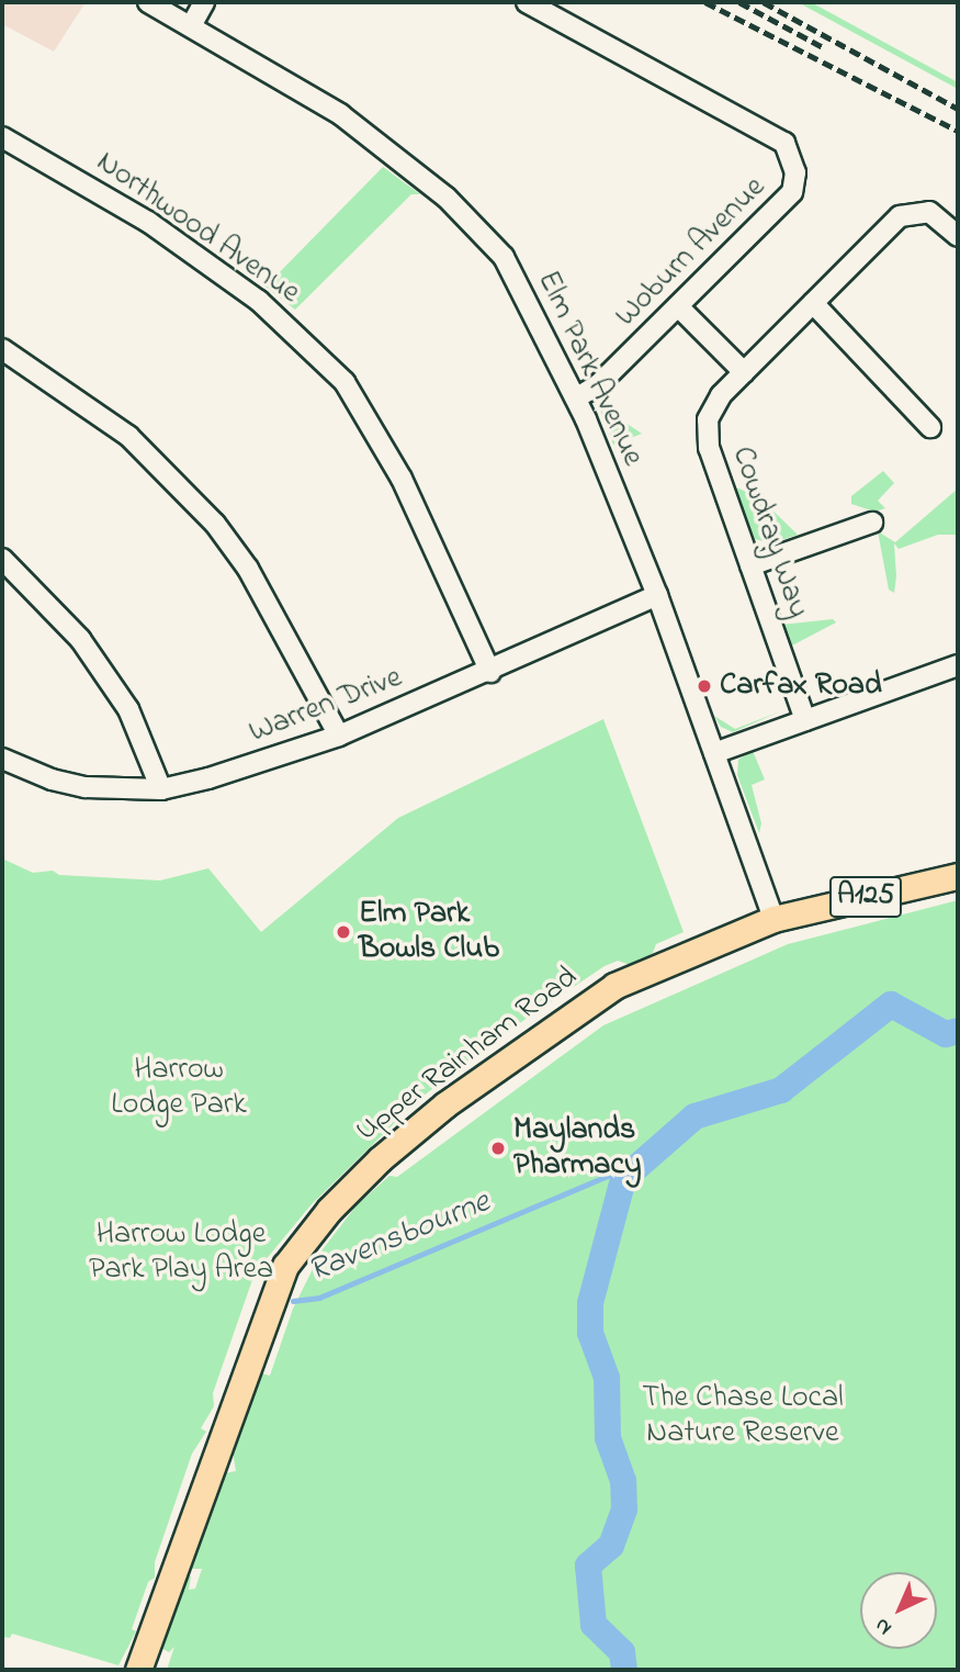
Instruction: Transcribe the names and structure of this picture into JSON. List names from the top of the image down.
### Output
{
  "streets": {
    "main road": ["A125", "Upper Rainham Road"],
    "street": [
      "Northwood Avenue",
      "Woburn Avenue",
      "Elm Park Avenue",
      "Cowdray Way",
      "Warren Drive"
    ]
  },
  "crossings": [
    ["Northwood Avenue", "Warren Drive"],
    ["Woburn Avenue", "Elm Park Avenue"],
    ["Elm Park Avenue", "Warren Drive"],
    ["Elm Park Avenue", "Upper Rainham Road"]
  ],
  "water": ["Ravensbourne"],
  "parks": ["Harrow Lodge Park", "Harrow Lodge Park Play Area", "The Chase Local Nature Reserve"],
  "places": ["Carfax Road", "Elm Park Bowls Club", "Maylands Pharmacy"],
  "north": "bottom left"
}
